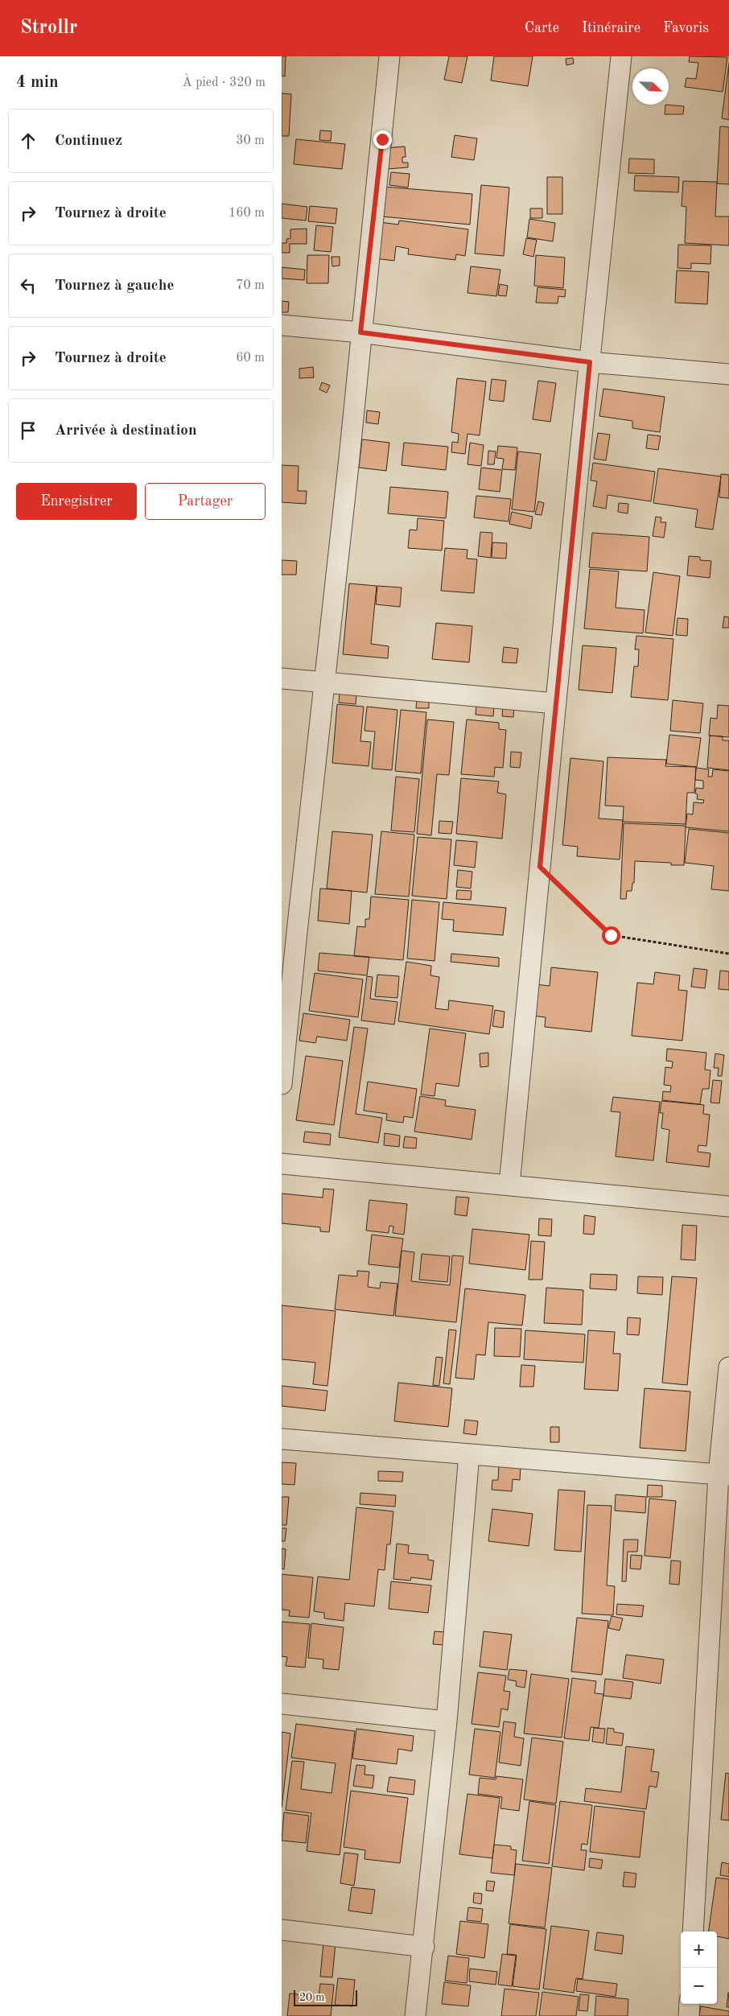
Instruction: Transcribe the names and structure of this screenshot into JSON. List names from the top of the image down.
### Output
{
  "scale_bar": "20 m",
  "north": "bottom right",
  "page": {
    "header": "Strollr",
    "nav": ["Carte", "Itinéraire", "Favoris"],
    "heading": ["4 min", "À pied · 320 m"],
    "list": [
      ["Continuez", "30 m"],
      ["Tournez à droite", "160 m"],
      ["Tournez à gauche", "70 m"],
      ["Tournez à droite", "60 m"],
      "Arrivée à destination"
    ],
    "buttons": ["Enregistrer", "Partager"],
    "map_buttons": ["+", "−"],
    "scale": "20 m"
  }
}
